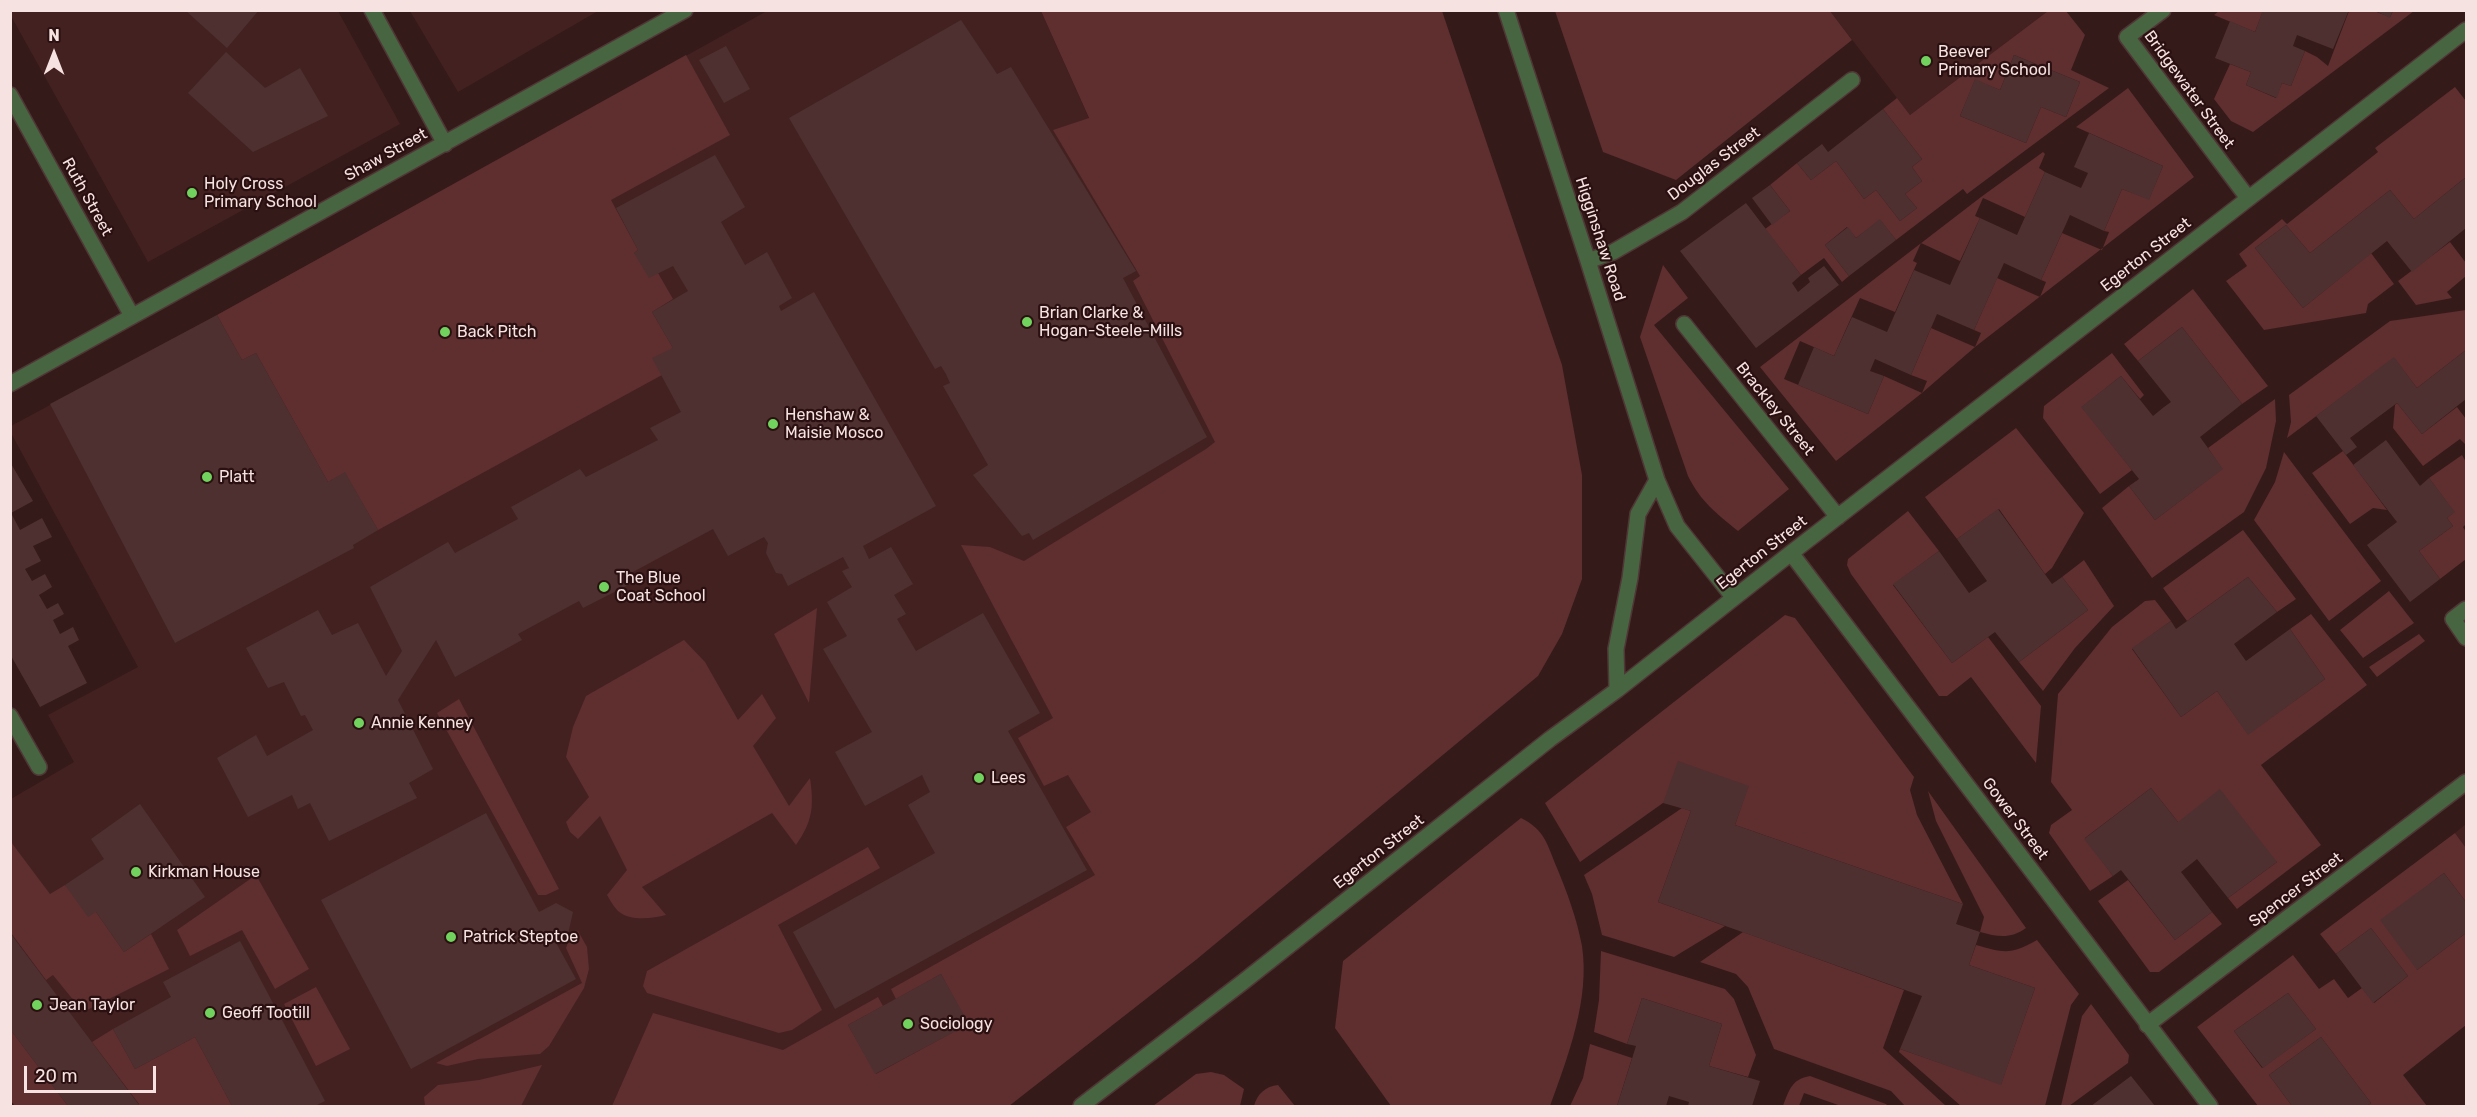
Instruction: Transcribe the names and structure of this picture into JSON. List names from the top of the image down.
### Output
{
  "streets": {
    "street": [
      "Bridgewater Street",
      "Shaw Street",
      "Douglas Street",
      "Ruth Street",
      "Higginshaw Road",
      "Egerton Street",
      "Brackley Street",
      "Gower Street",
      "Spencer Street"
    ]
  },
  "crossings": [
    ["Bridgewater Street", "Egerton Street"],
    ["Shaw Street", "Ruth Street"],
    ["Douglas Street", "Higginshaw Road"],
    ["Higginshaw Road", "Egerton Street"],
    ["Egerton Street", "Brackley Street"],
    ["Egerton Street", "Gower Street"],
    ["Gower Street", "Spencer Street"]
  ],
  "places": [
    "Beever Primary School",
    "Holy Cross Primary School",
    "Brian Clarke & Hogan-Steele-Mills",
    "Back Pitch",
    "Henshaw & Maisie Mosco",
    "Platt",
    "The Blue Coat School",
    "Annie Kenney",
    "Lees",
    "Kirkman House",
    "Patrick Steptoe",
    "Jean Taylor",
    "Geoff Tootill",
    "Sociology"
  ],
  "scale_bar": "20 m",
  "north": "top"
}
